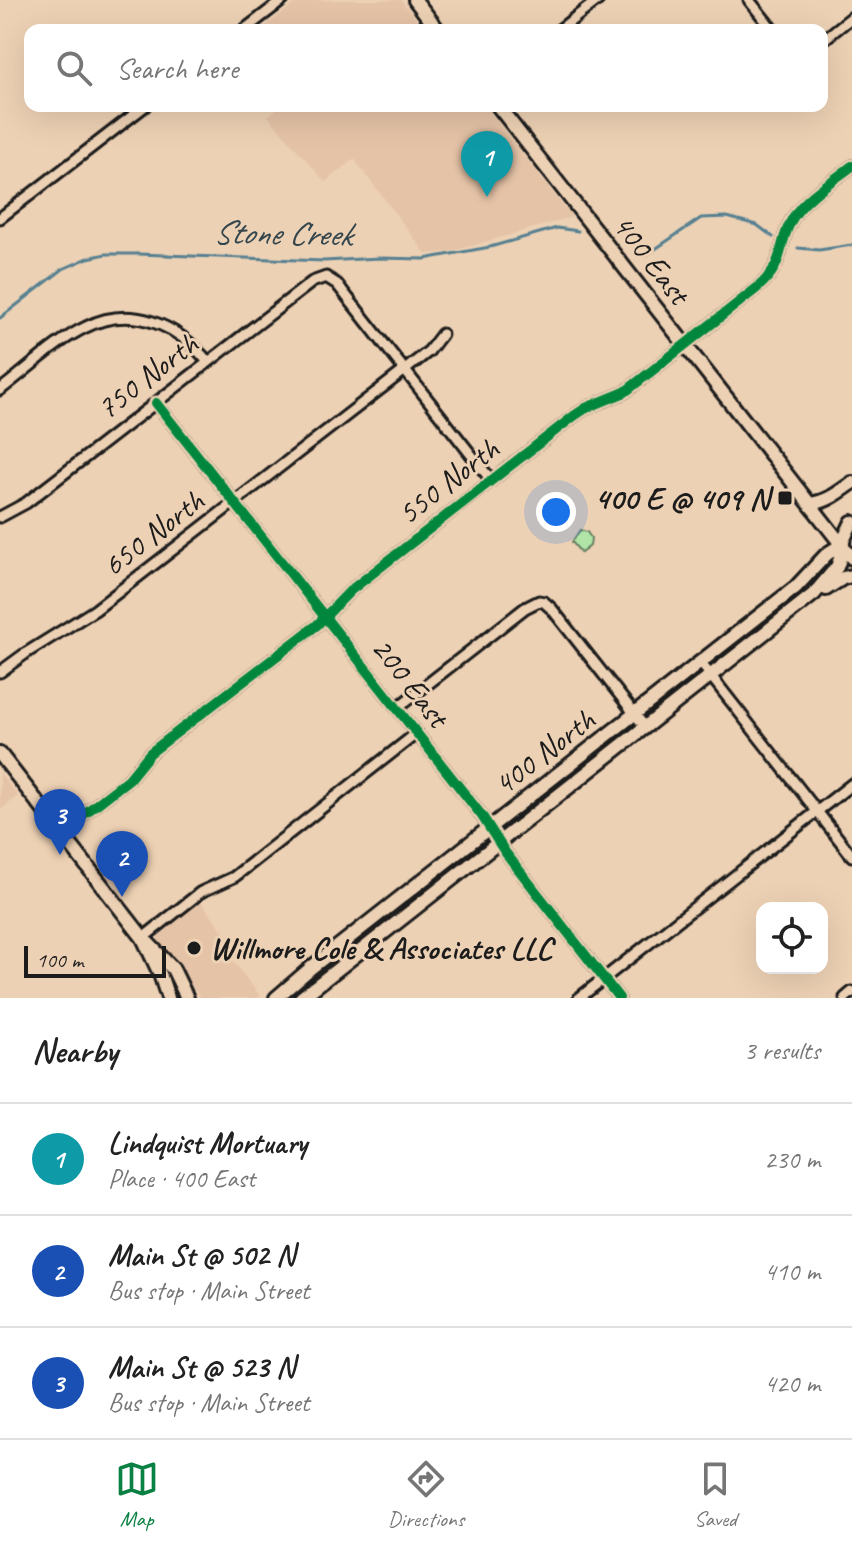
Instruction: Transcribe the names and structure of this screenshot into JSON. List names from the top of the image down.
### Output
{
  "streets": {
    "main road": ["400 East", "400 North"],
    "street": [
      "750 North",
      "550 North",
      "650 North",
      "200 East"
    ]
  },
  "crossings": [
    ["400 East", "550 North"],
    ["400 East", "400 North"],
    ["750 North", "650 North"],
    ["750 North", "200 East"],
    ["550 North", "200 East"],
    ["650 North", "200 East"],
    ["200 East", "400 North"]
  ],
  "water": ["Stone Creek"],
  "places": {
    "transit": ["400 E @ 409 N"],
    "other": ["Willmore Cole & Associates LLC"]
  },
  "scale_bar": "100 m",
  "page": {
    "search": "Search here",
    "pins": ["1", "3", "2"],
    "scale": "100 m",
    "heading": ["Nearby", "3 results"],
    "list": [
      {
        "mark": "1",
        "name": "Lindquist Mortuary",
        "note": "Place · 400 East",
        "value": "230 m"
      },
      {
        "mark": "2",
        "name": "Main St @ 502 N",
        "note": "Bus stop · Main Street",
        "value": "410 m"
      },
      {
        "mark": "3",
        "name": "Main St @ 523 N",
        "note": "Bus stop · Main Street",
        "value": "420 m"
      }
    ],
    "nav": ["Map", "Directions", "Saved"]
  }
}
